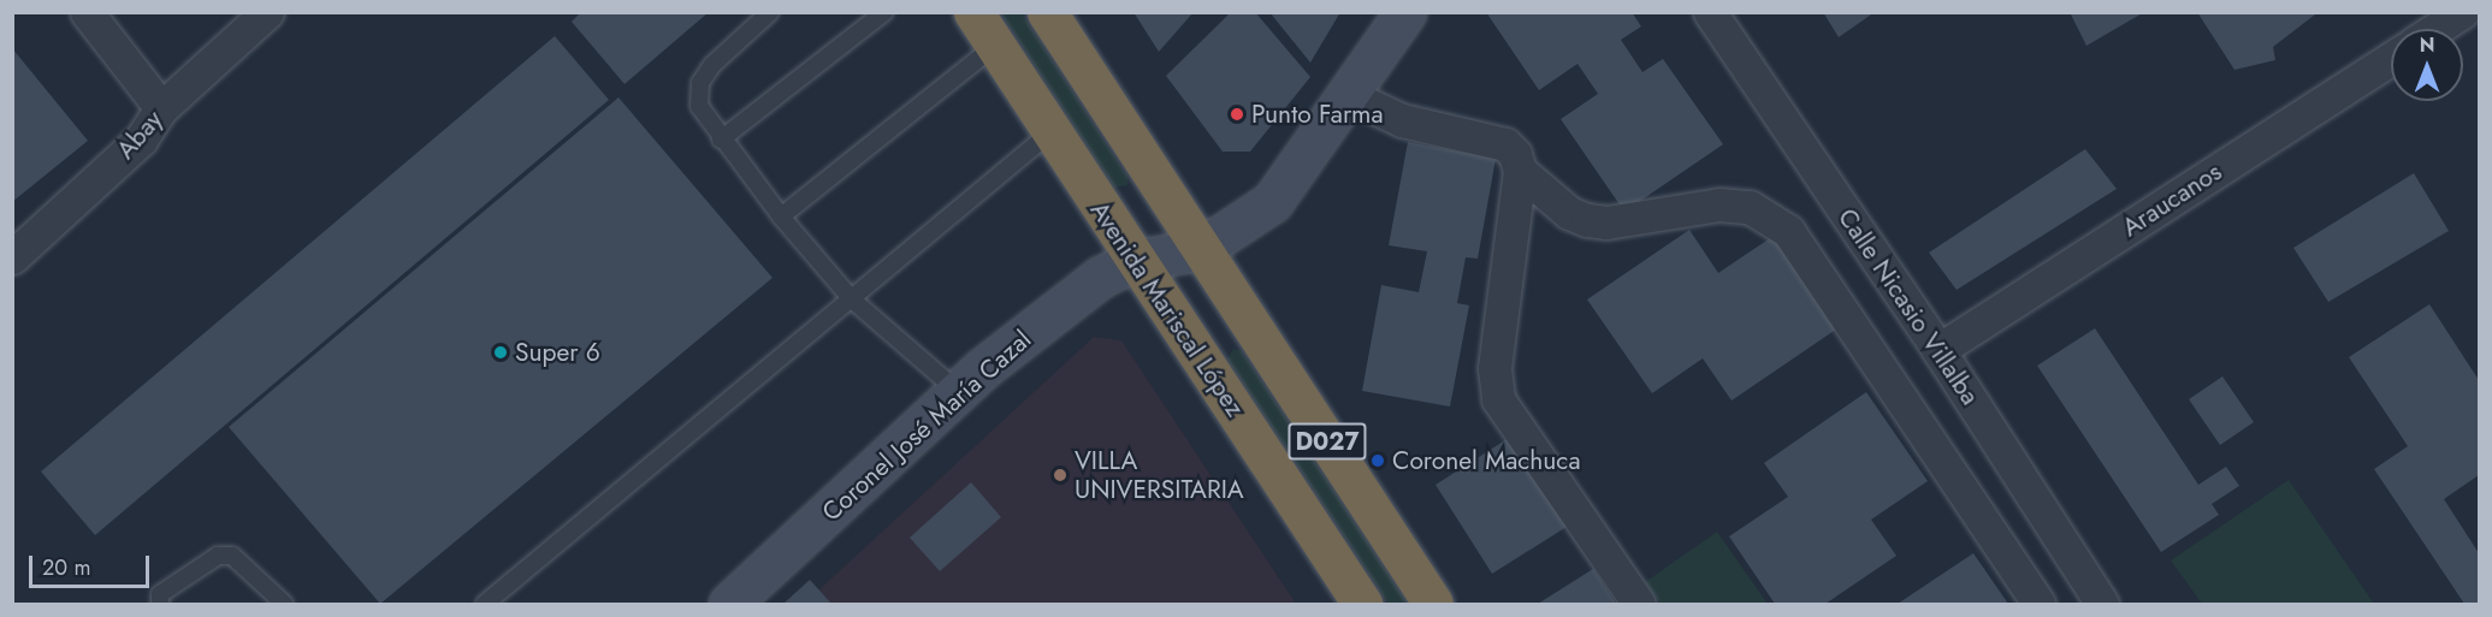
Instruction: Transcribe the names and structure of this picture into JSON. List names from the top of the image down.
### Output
{
  "streets": {
    "highway": ["Avenida Mariscal López", "D027"],
    "street": [
      "Abay",
      "Araucanos",
      "Calle Nicasio Villalba",
      "Coronel José María Cazal"
    ]
  },
  "crossings": [
    ["Araucanos", "Calle Nicasio Villalba"],
    ["Avenida Mariscal López", "Coronel José María Cazal"],
    ["Coronel José María Cazal", "D027"]
  ],
  "places": [
    "Punto Farma",
    "Super 6",
    "Coronel Machuca",
    "VILLA UNIVERSITARIA"
  ],
  "scale_bar": "20 m",
  "north": "top"
}
